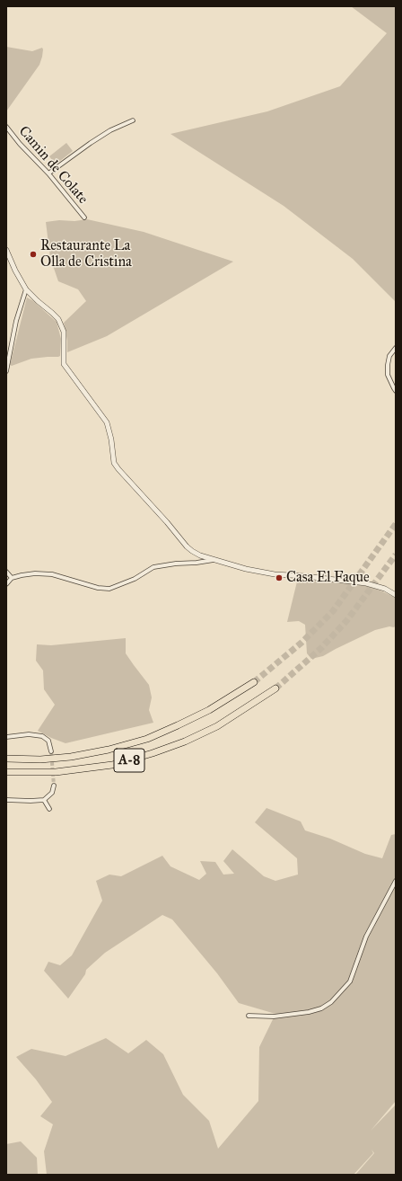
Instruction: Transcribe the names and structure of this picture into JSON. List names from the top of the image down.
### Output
{
  "streets": {
    "highway": ["A-8"],
    "street": ["Camin de Colate"]
  },
  "places": ["Restaurante La Olla de Cristina", "Casa El Faque"]
}
